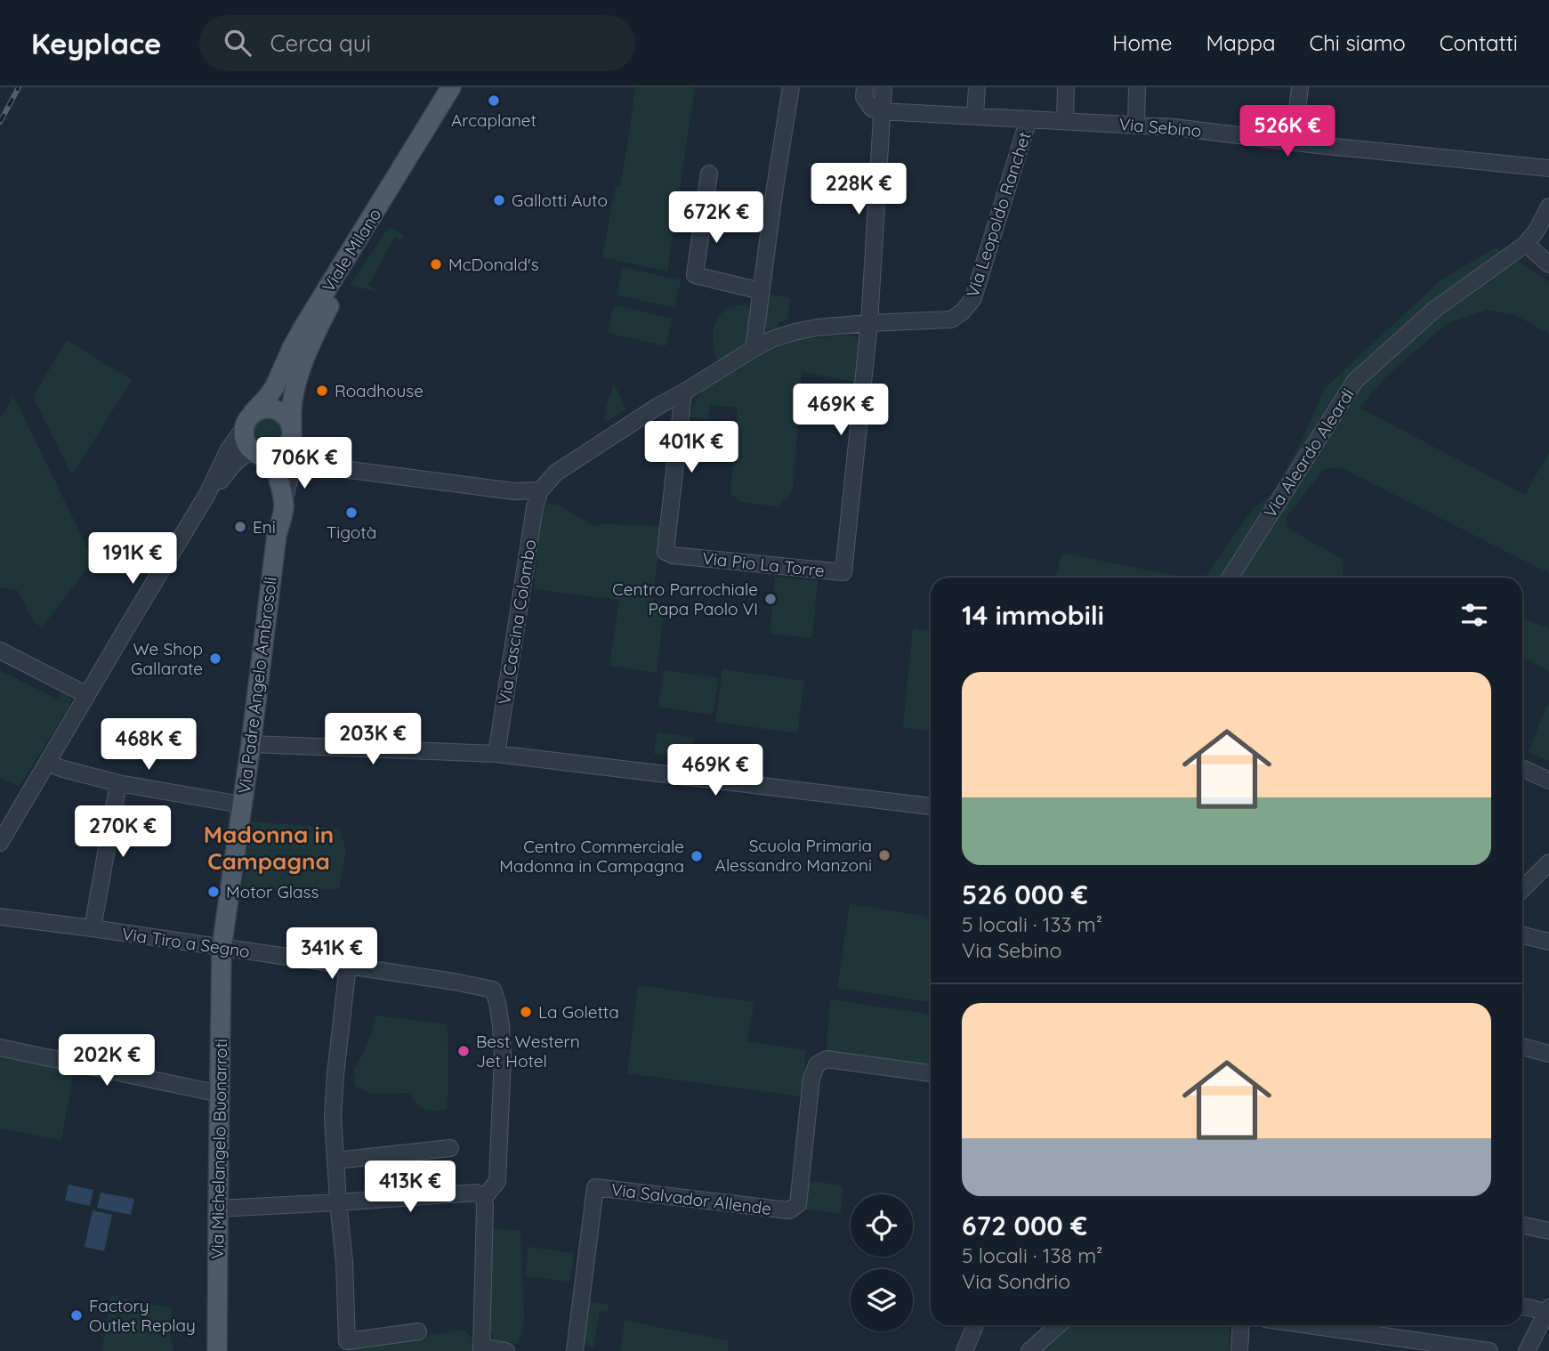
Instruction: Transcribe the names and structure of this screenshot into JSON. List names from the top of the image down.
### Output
{
  "streets": {
    "main road": ["Viale Milano", "Via Padre Angelo Ambrosoli", "Via Michelangelo Buonarroti"],
    "street": [
      "Via Sebino",
      "Via Leopoldo Ranchet",
      "Via Aleardo Aleardi",
      "Via Pio La Torre",
      "Via Cascina Colombo",
      "Via Tiro a Segno",
      "Via Salvador Allende"
    ]
  },
  "crossings": [
    ["Via Sebino", "Via Leopoldo Ranchet"],
    ["Via Leopoldo Ranchet", "Via Pio La Torre"],
    ["Via Leopoldo Ranchet", "Via Cascina Colombo"],
    ["Viale Milano", "Via Padre Angelo Ambrosoli"],
    ["Via Padre Angelo Ambrosoli", "Via Tiro a Segno"],
    ["Via Padre Angelo Ambrosoli", "Via Michelangelo Buonarroti"],
    ["Via Tiro a Segno", "Via Michelangelo Buonarroti"]
  ],
  "districts": ["Madonna in Campagna"],
  "places": [
    "Arcaplanet",
    "Gallotti Auto",
    "McDonald's",
    "Roadhouse",
    "Tigotà",
    "Eni",
    "Centro Parrochiale Papa Paolo VI",
    "We Shop Gallarate",
    "Scuola Primaria Alessandro Manzoni",
    "Centro Commerciale Madonna in Campagna",
    "Motor Glass",
    "La Goletta",
    "Best Western Jet Hotel",
    "Factory Outlet Replay"
  ],
  "page": {
    "header": "Keyplace",
    "search": "Cerca qui",
    "nav": [
      "Home",
      "Mappa",
      "Chi siamo",
      "Contatti"
    ],
    "price": [
      "526K €",
      "228K €",
      "672K €",
      "469K €",
      "401K €",
      "706K €",
      "191K €",
      "203K €",
      "468K €",
      "469K €",
      "270K €",
      "341K €",
      "202K €",
      "413K €"
    ],
    "heading": "14 immobili",
    "list": [
      {
        "name": "526 000 €",
        "note": "5 locali · 133 m² · Via Sebino"
      },
      {
        "name": "672 000 €",
        "note": "5 locali · 138 m² · Via Sondrio"
      }
    ]
  }
}
